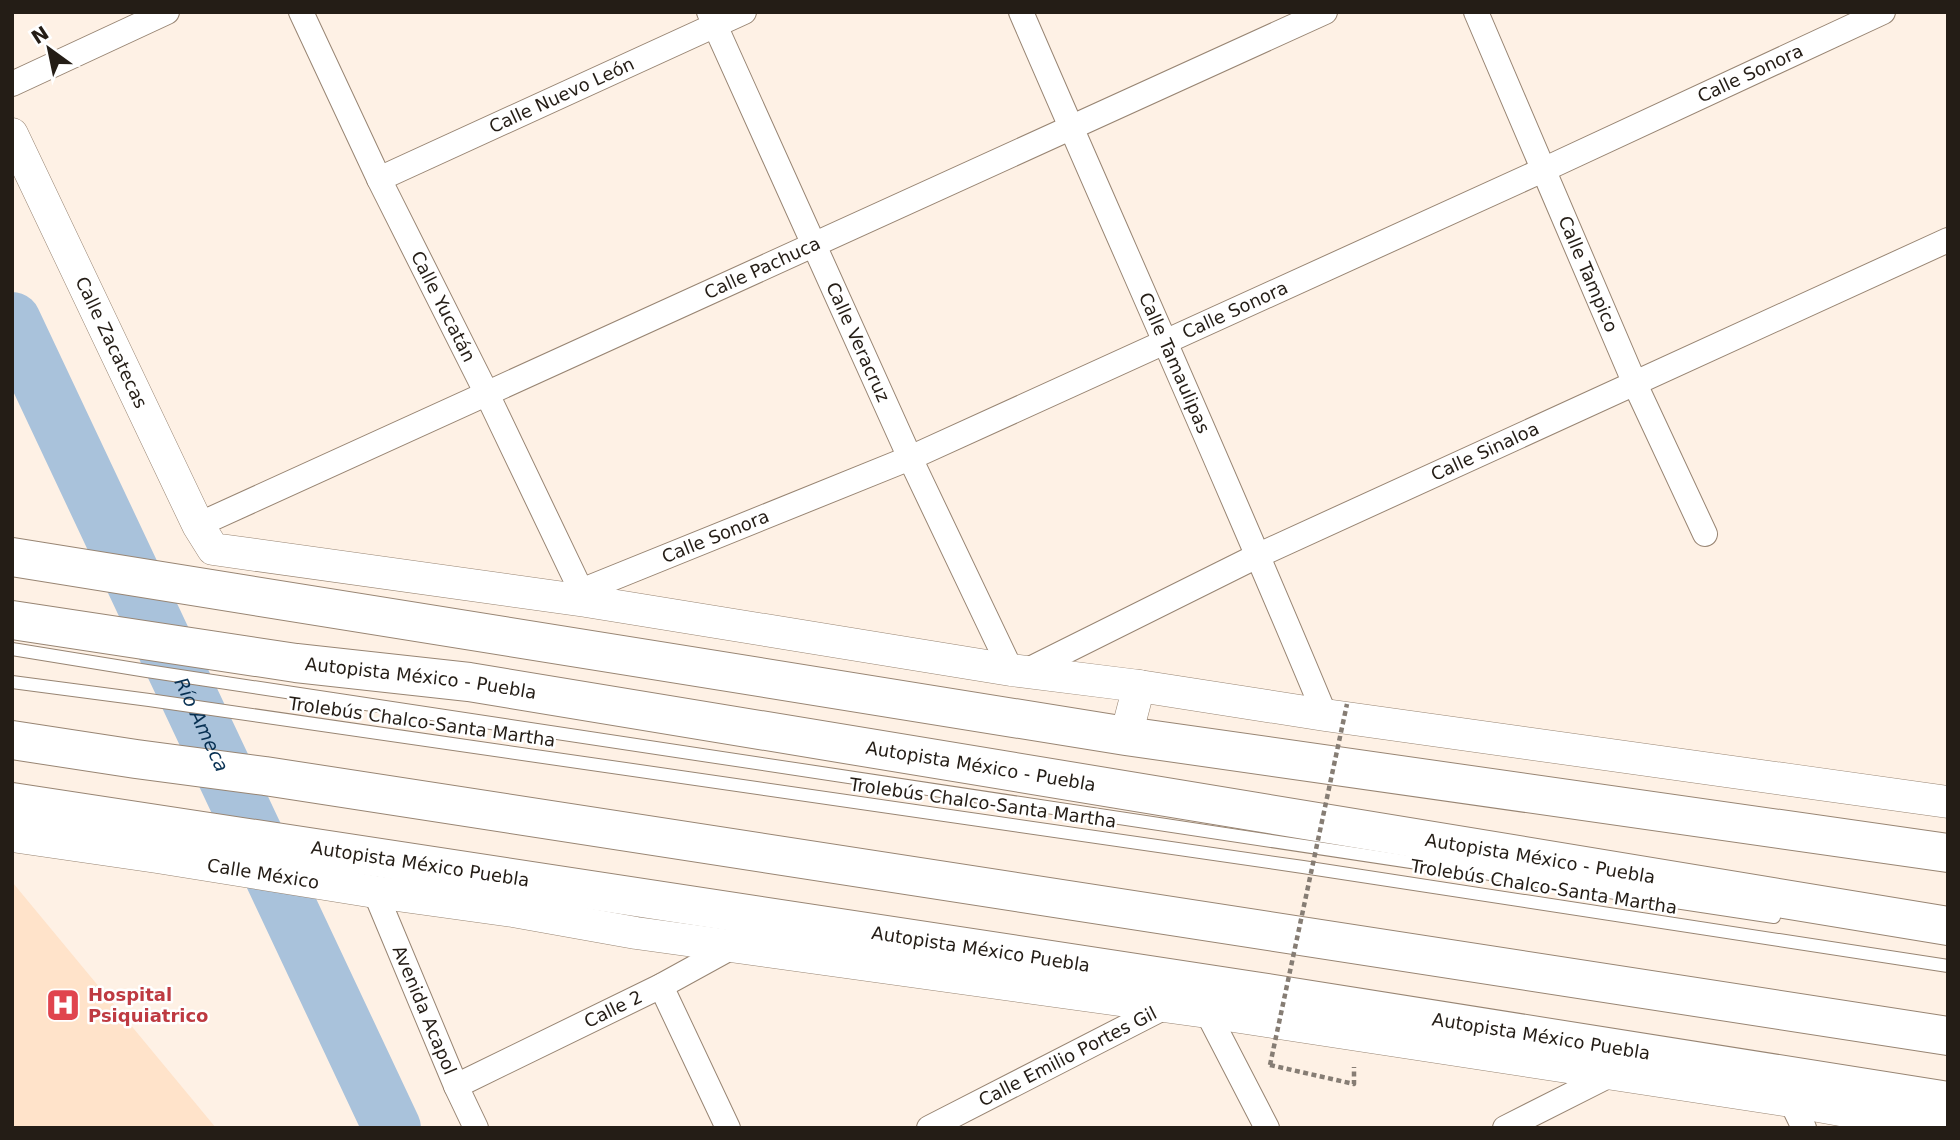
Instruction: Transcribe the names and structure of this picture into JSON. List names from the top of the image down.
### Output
{
  "streets": {
    "highway": ["Autopista México - Puebla", "Autopista México Puebla"],
    "street": [
      "Calle Sonora",
      "Calle Nuevo León",
      "Calle Pachuca",
      "Calle Tampico",
      "Calle Yucatán",
      "Calle Veracruz",
      "Calle Zacatecas",
      "Calle Tamaulipas",
      "Calle Sinaloa",
      "Calle 2",
      "Avenida Acapol",
      "Calle Emilio Portes Gil"
    ],
    "lane": ["Trolebús Chalco-Santa Martha"]
  },
  "crossings": [
    ["Calle Sonora", "Calle Tampico"],
    ["Calle Sonora", "Calle Yucatán"],
    ["Calle Sonora", "Calle Veracruz"],
    ["Calle Sonora", "Calle Tamaulipas"],
    ["Calle Nuevo León", "Calle Yucatán"],
    ["Calle Nuevo León", "Calle Veracruz"],
    ["Calle Pachuca", "Calle Yucatán"],
    ["Calle Pachuca", "Calle Veracruz"],
    ["Calle Pachuca", "Calle Zacatecas"],
    ["Calle Pachuca", "Calle Tamaulipas"],
    ["Calle Tampico", "Calle Sinaloa"],
    ["Calle Veracruz", "Calle Sinaloa"],
    ["Calle Tamaulipas", "Calle Sinaloa"],
    ["Autopista México Puebla", "Calle 2"],
    ["Autopista México Puebla", "Avenida Acapol"],
    ["Autopista México Puebla", "Calle Emilio Portes Gil"],
    ["Calle 2", "Avenida Acapol"]
  ],
  "water": ["Río Ameca"],
  "places": {
    "hospital": ["Hospital Psiquiatrico"]
  },
  "north": "top left"
}
